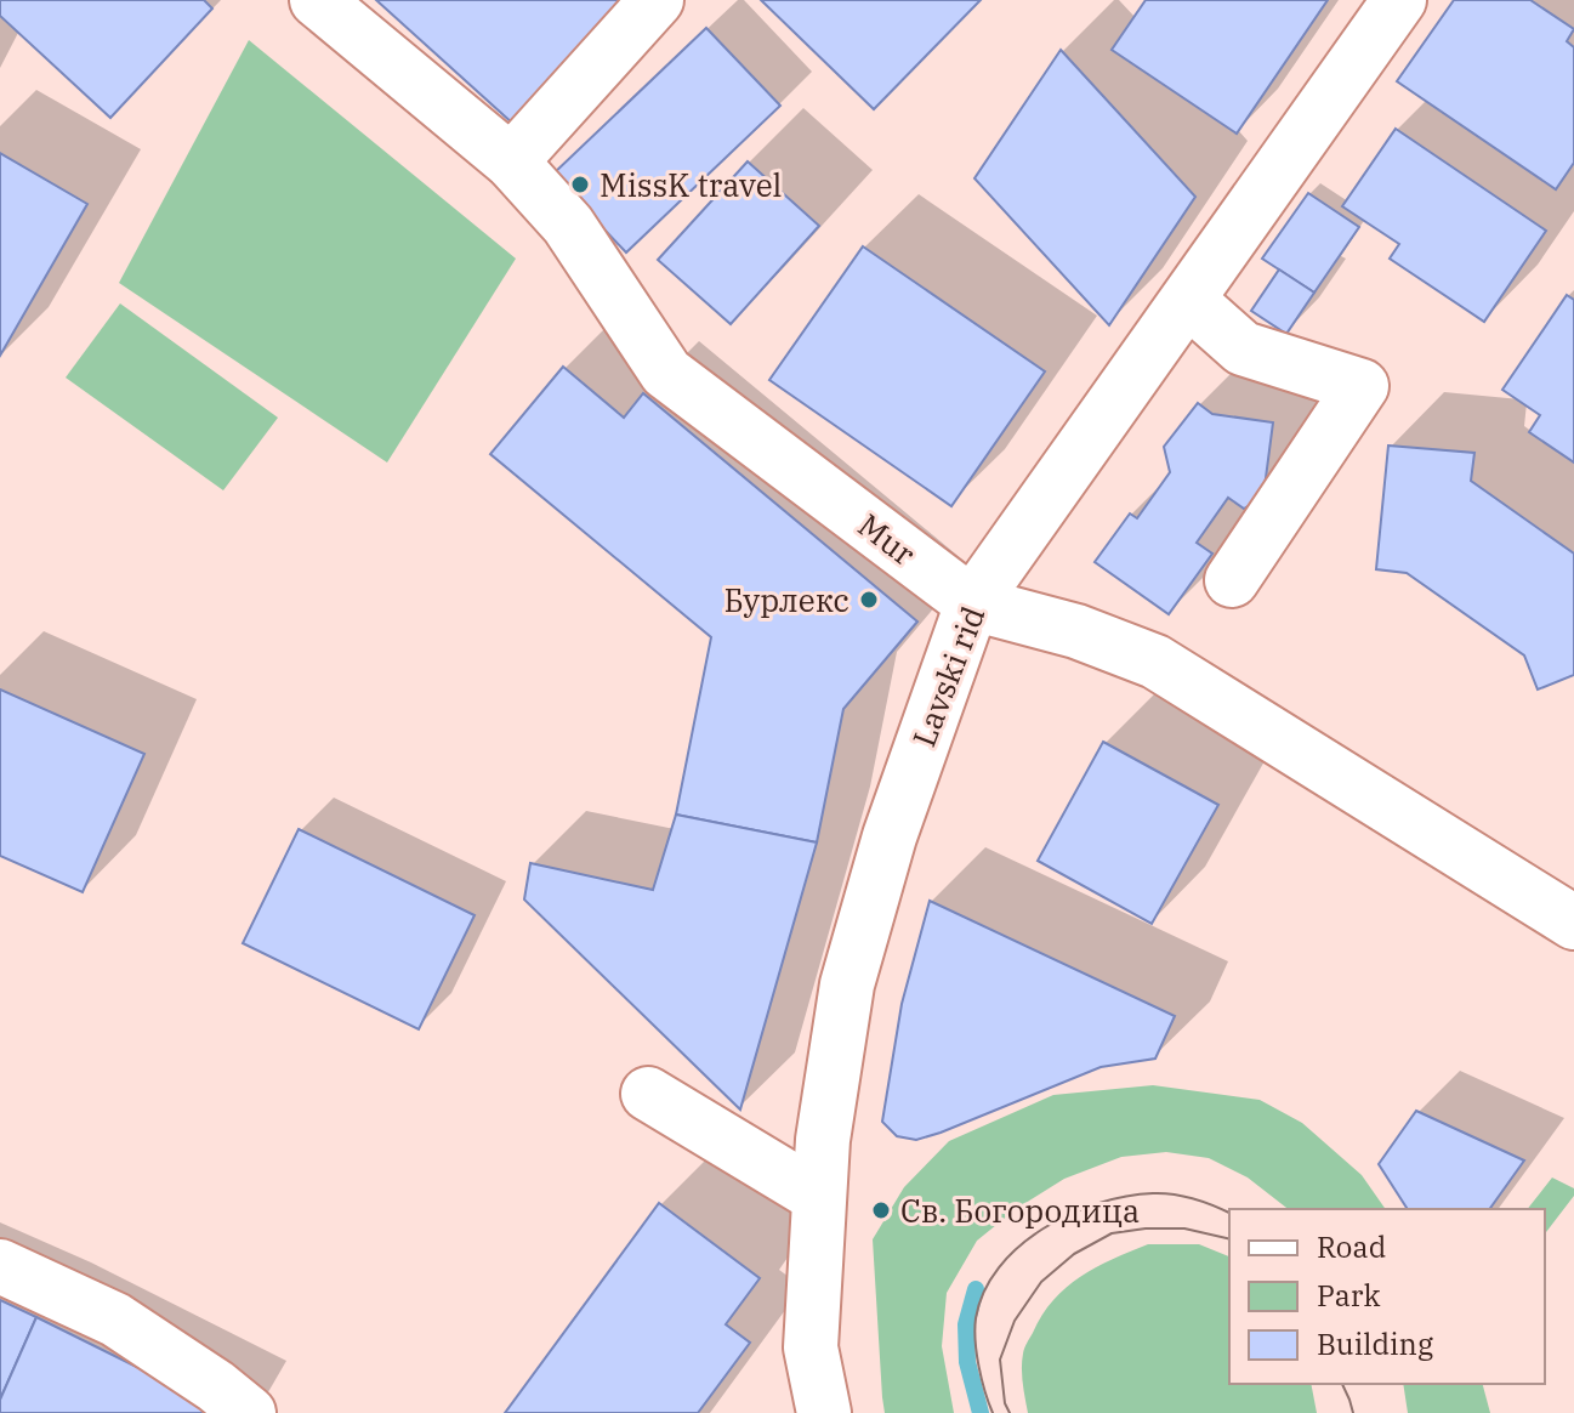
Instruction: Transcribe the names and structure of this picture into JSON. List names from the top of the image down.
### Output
{
  "streets": {
    "street": ["Mur", "Lavski rid"]
  },
  "crossings": [
    ["Mur", "Lavski rid"]
  ],
  "places": ["MissK travel", "Бурлекс", "Св. Богородица"],
  "legend": ["Road", "Park", "Building"]
}
